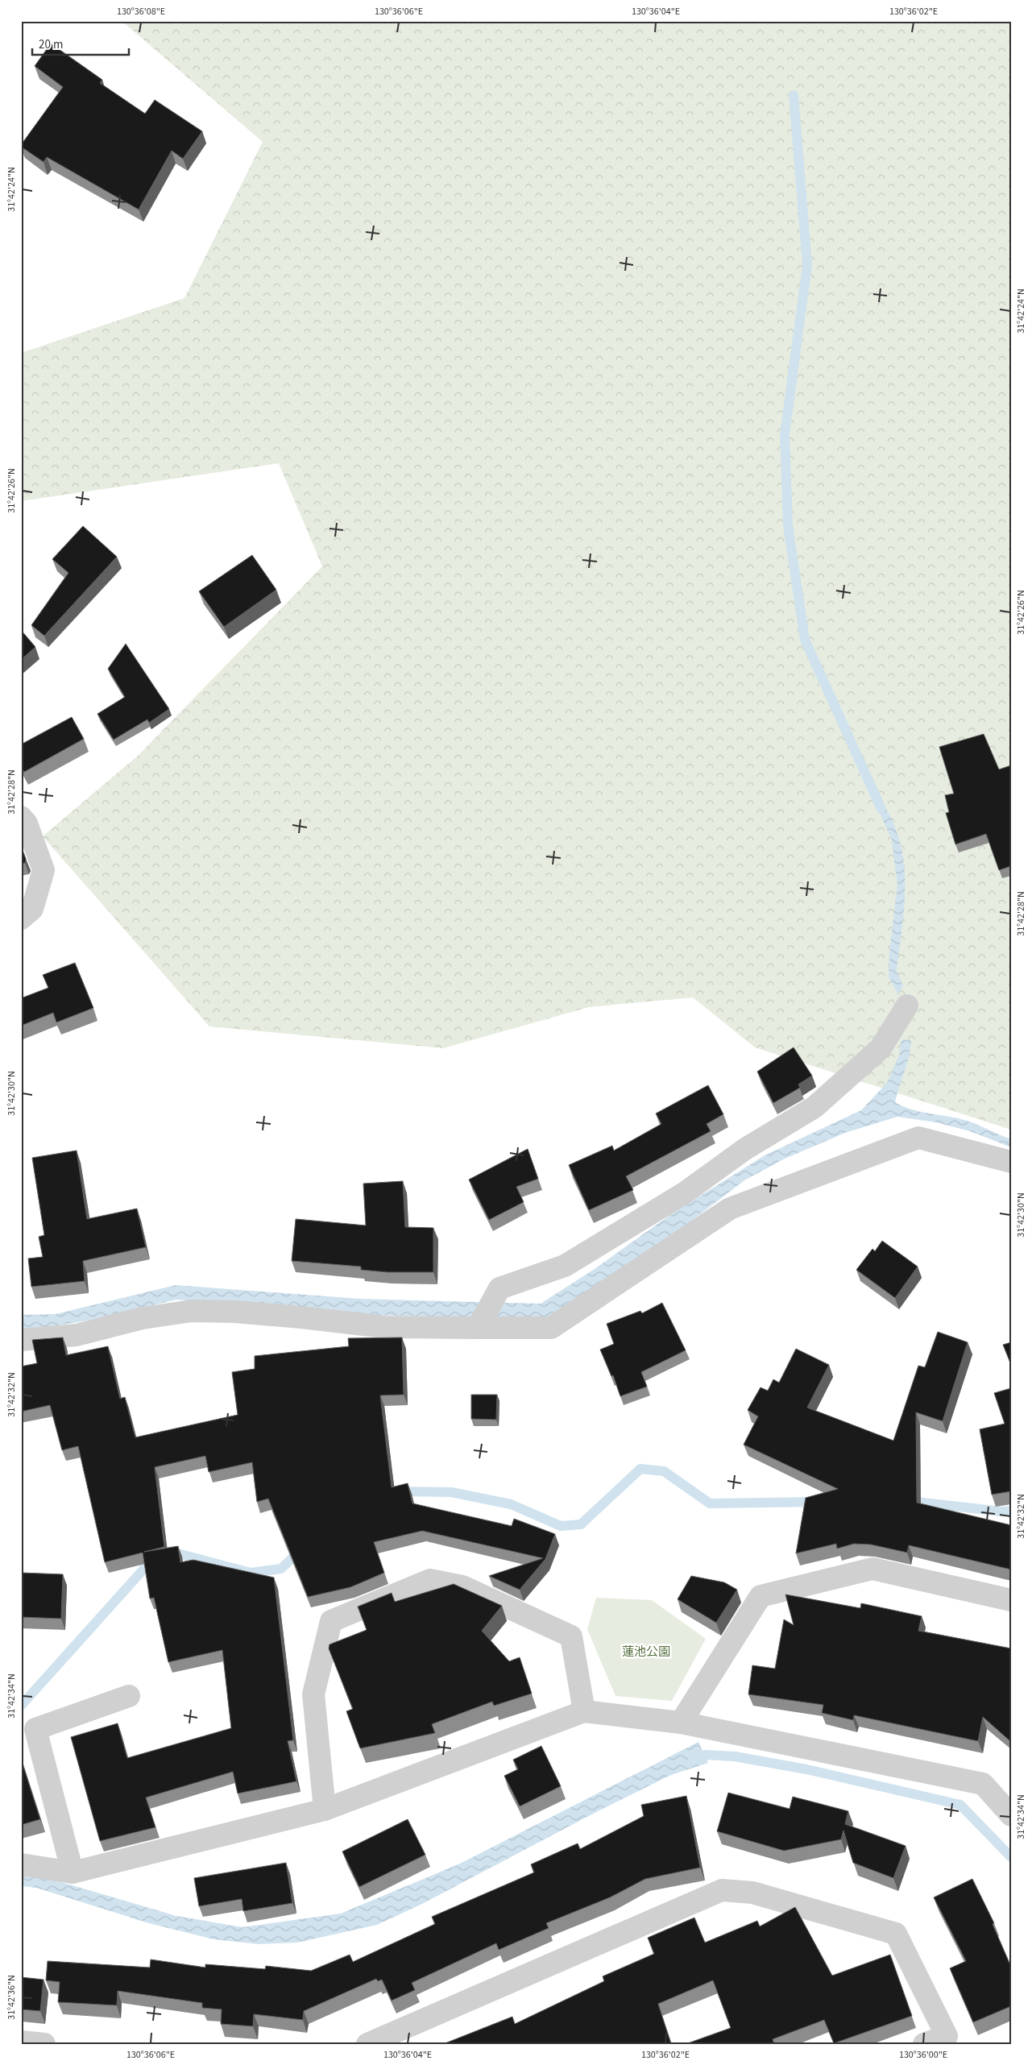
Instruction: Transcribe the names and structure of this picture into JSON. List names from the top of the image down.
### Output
{
  "parks": ["蓮池公園"],
  "scale_bar": "20 m",
  "coordinates": [
    "130°36'08\"E",
    "130°36'06\"E",
    "130°36'04\"E",
    "130°36'02\"E",
    "31°42'24\"N",
    "31°42'26\"N",
    "31°42'28\"N",
    "31°42'30\"N",
    "31°42'32\"N",
    "31°42'34\"N",
    "31°42'36\"N",
    "130°36'00\"E"
  ]
}
